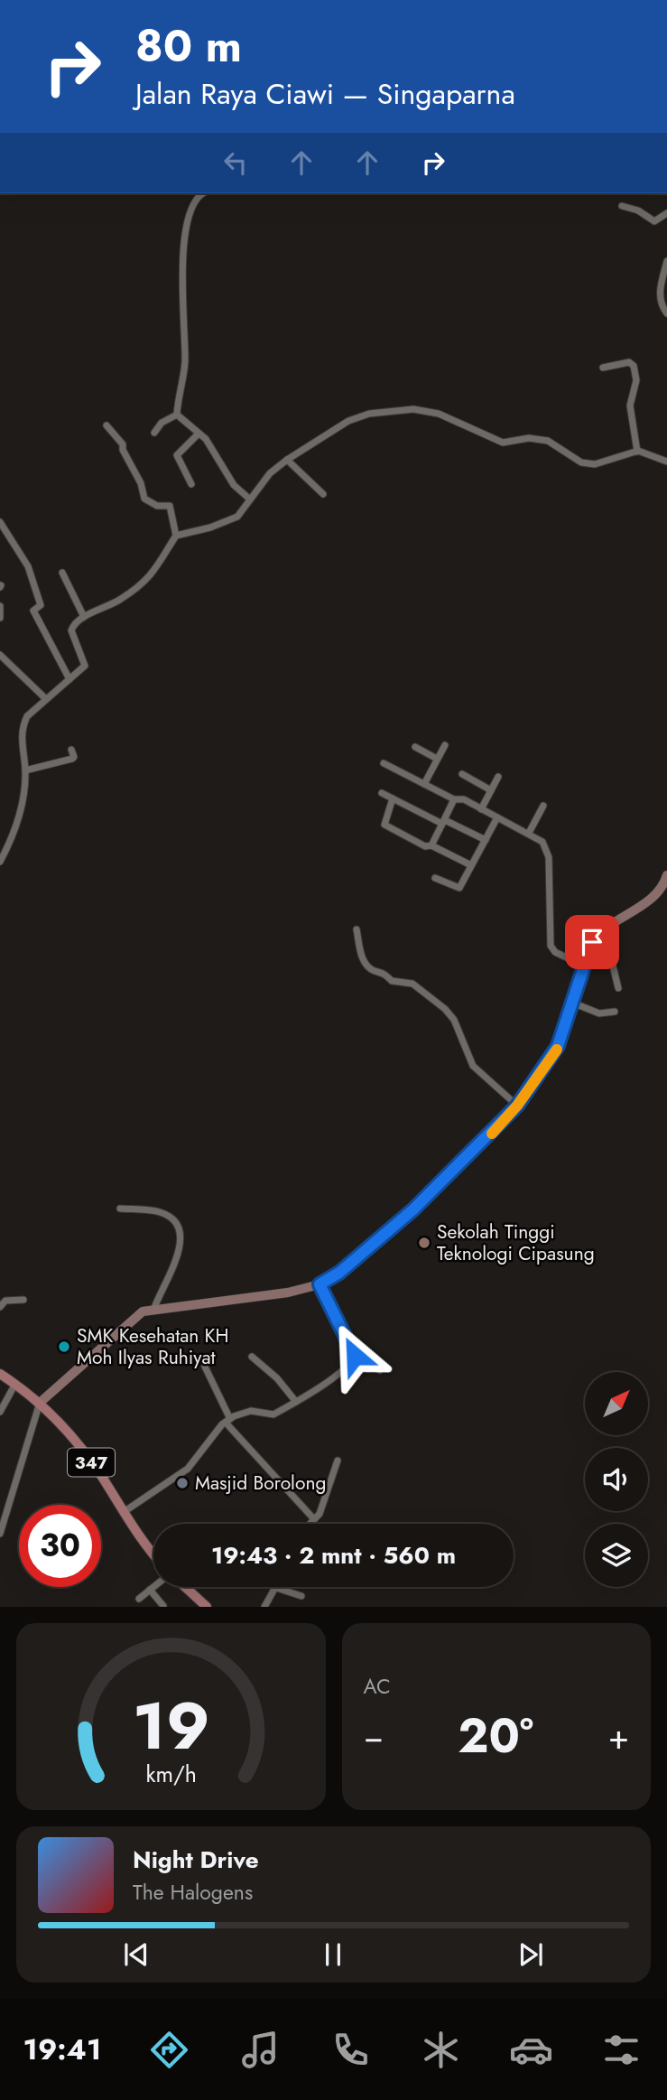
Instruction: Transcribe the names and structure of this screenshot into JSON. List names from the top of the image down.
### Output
{
  "streets": {
    "main road": ["347"]
  },
  "places": ["Sekolah Tinggi Teknologi Cipasung", "SMK Kesehatan KH Moh Ilyas Ruhiyat", "Masjid Borolong"],
  "north": "top right",
  "page": {
    "turn": ["80 m", "Jalan Raya Ciawi — Singaparna"],
    "limit": "30",
    "trip": "19:43 · 2 mnt · 560 m",
    "tile": "AC",
    "heat": ["−", "20°", "+"],
    "song": ["Night Drive", "The Halogens"],
    "tabs": "19:41",
    "gauge": ["19", "km/h"]
  }
}
